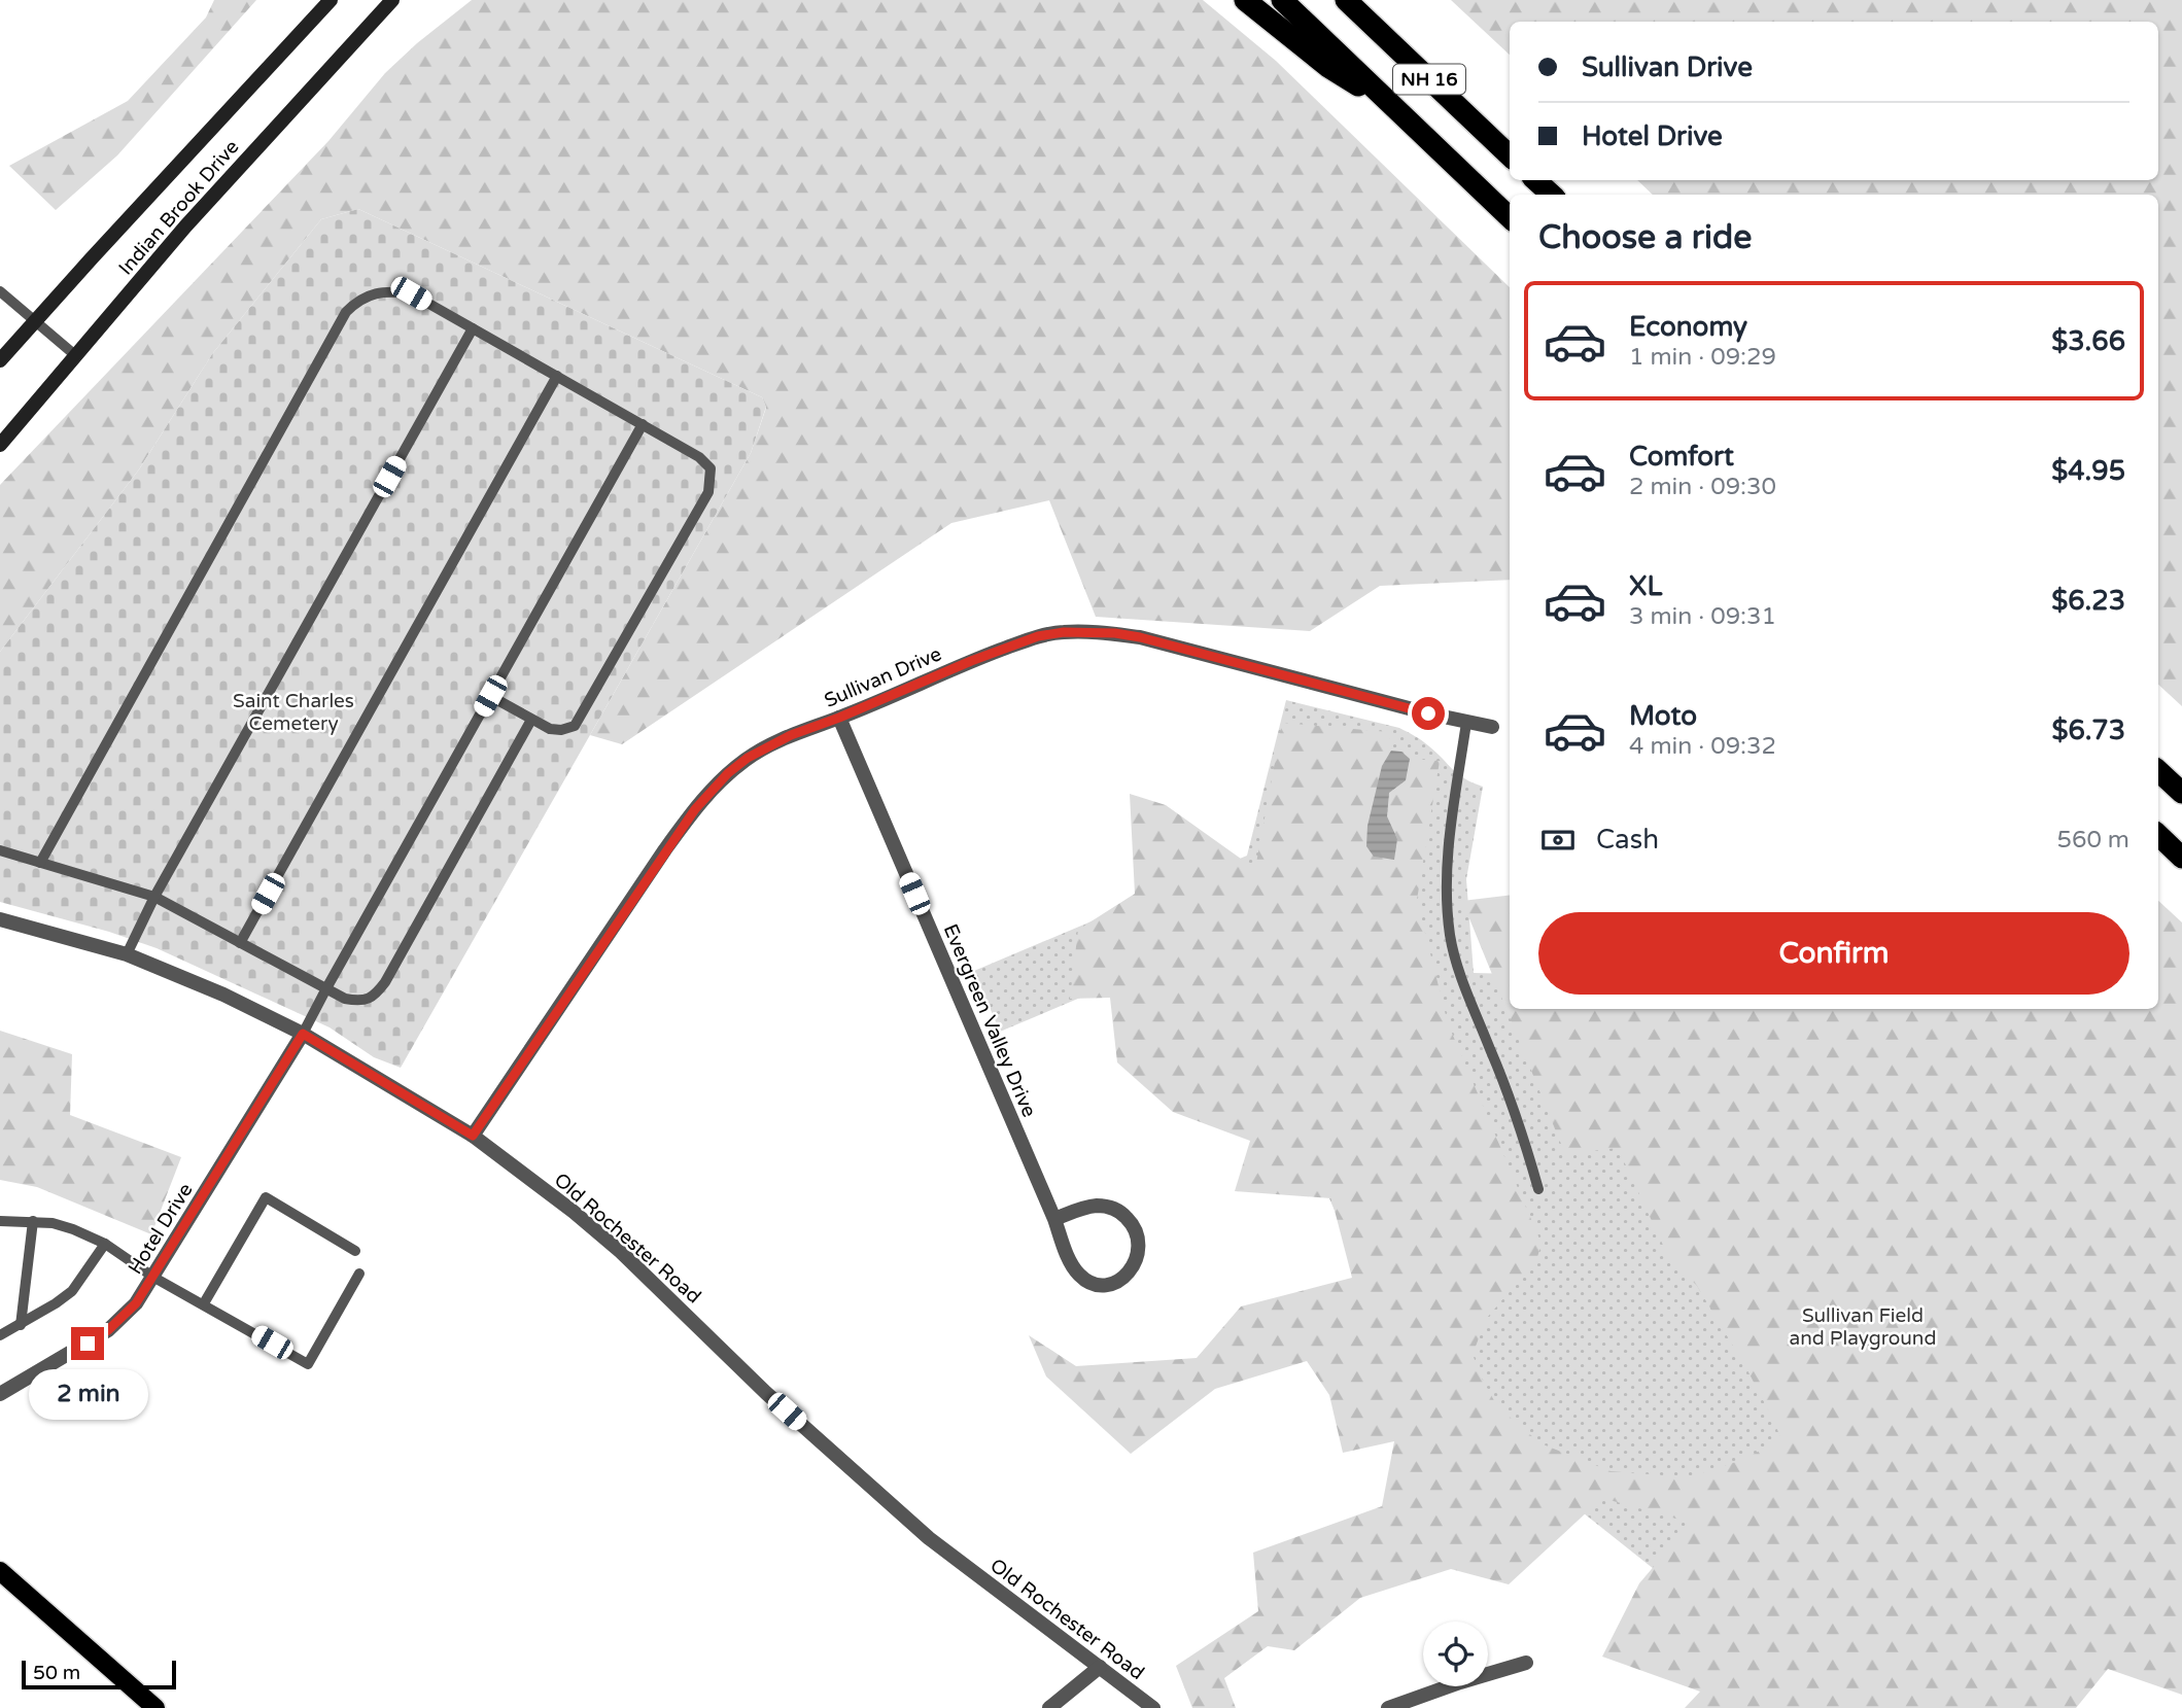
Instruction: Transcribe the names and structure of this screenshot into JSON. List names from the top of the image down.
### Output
{
  "streets": {
    "highway": ["NH 16"],
    "main road": ["Indian Brook Drive"],
    "street": [
      "Sullivan Drive",
      "Evergreen Valley Drive",
      "Hotel Drive",
      "Old Rochester Road"
    ]
  },
  "crossings": [
    ["Sullivan Drive", "Evergreen Valley Drive"],
    ["Sullivan Drive", "Old Rochester Road"],
    ["Hotel Drive", "Old Rochester Road"]
  ],
  "parks": ["Saint Charles Cemetery", "Sullivan Field and Playground"],
  "scale_bar": "50 m",
  "page": {
    "banner": ["Sullivan Drive", "Hotel Drive"],
    "heading": "Choose a ride",
    "list": [
      {
        "name": "Economy",
        "note": "1 min · 09:29",
        "value": "$3.66"
      },
      {
        "name": "Comfort",
        "note": "2 min · 09:30",
        "value": "$4.95"
      },
      {
        "name": "XL",
        "note": "3 min · 09:31",
        "value": "$6.23"
      },
      {
        "name": "Moto",
        "note": "4 min · 09:32",
        "value": "$6.73"
      }
    ],
    "pay": ["Cash", "560 m"],
    "buttons": "Confirm",
    "bubble": "2 min",
    "scale": "50 m"
  }
}
